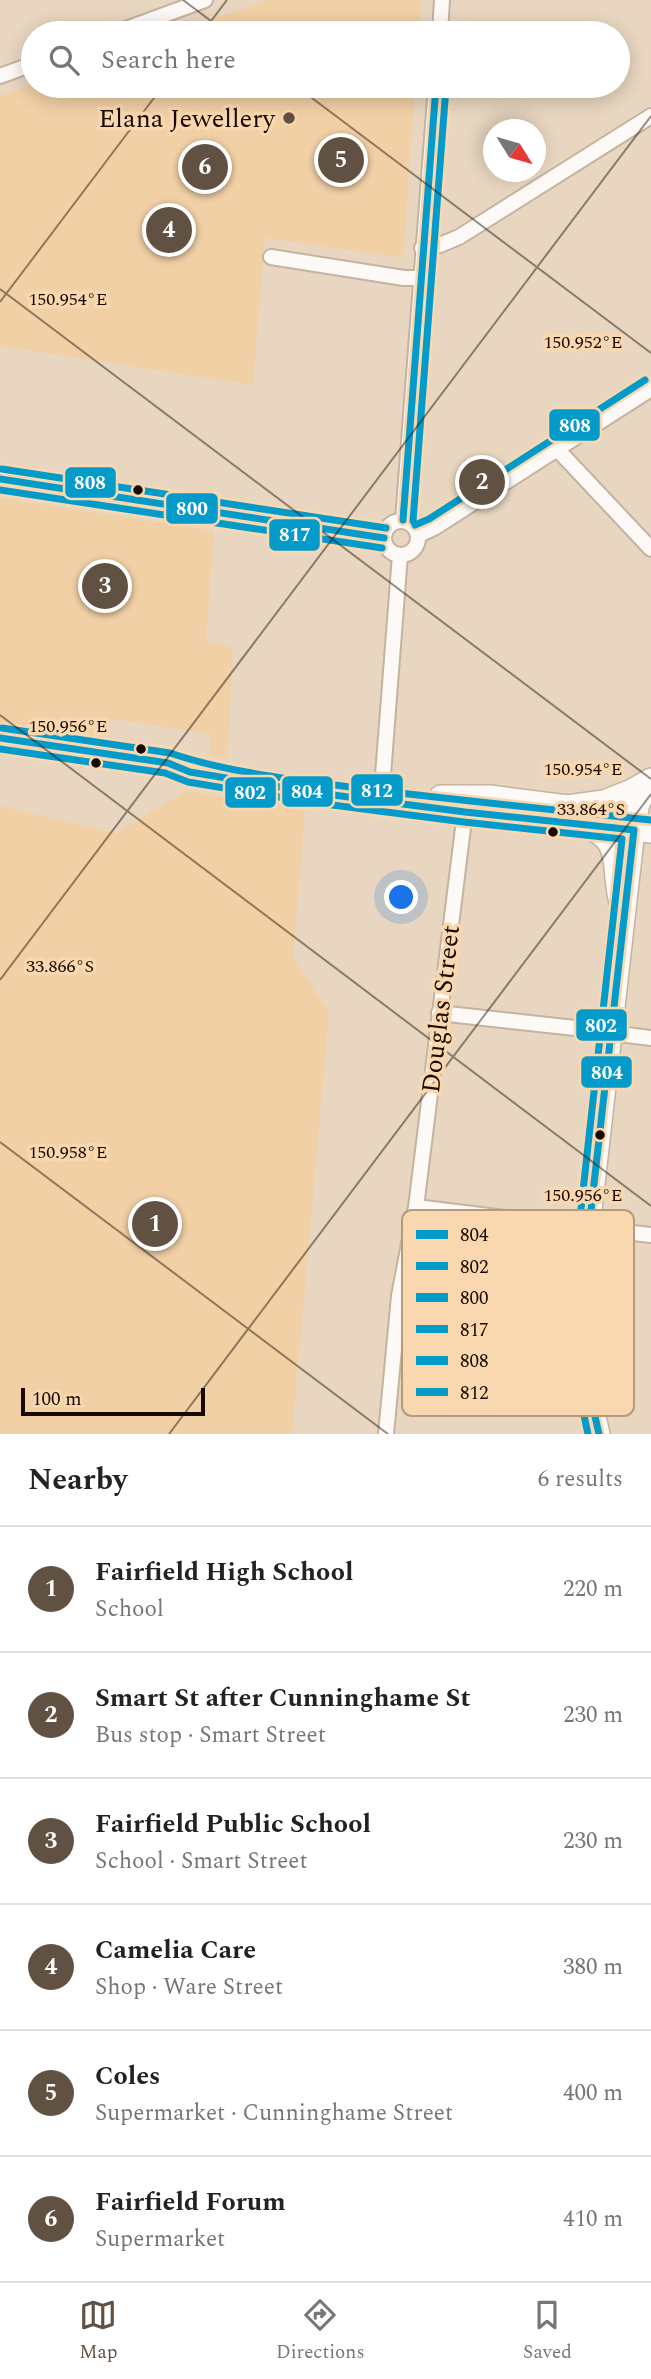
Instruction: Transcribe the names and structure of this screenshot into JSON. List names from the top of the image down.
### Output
{
  "streets": {
    "street": ["Douglas Street"]
  },
  "places": ["Elana Jewellery"],
  "lines": [
    "transit line 800",
    "transit line 817",
    "transit line 808",
    "transit line 812",
    "transit line 804",
    "transit line 802"
  ],
  "legend": [
    "804",
    "802",
    "800",
    "817",
    "808",
    "812"
  ],
  "scale_bar": "100 m",
  "north": "bottom right",
  "page": {
    "search": "Search here",
    "pins": [
      "5",
      "6",
      "4",
      "2",
      "3",
      "1"
    ],
    "scale": "100 m",
    "heading": ["Nearby", "6 results"],
    "list": [
      {
        "mark": "1",
        "name": "Fairfield High School",
        "note": "School",
        "value": "220 m"
      },
      {
        "mark": "2",
        "name": "Smart St after Cunninghame St",
        "note": "Bus stop · Smart Street",
        "value": "230 m"
      },
      {
        "mark": "3",
        "name": "Fairfield Public School",
        "note": "School · Smart Street",
        "value": "230 m"
      },
      {
        "mark": "4",
        "name": "Camelia Care",
        "note": "Shop · Ware Street",
        "value": "380 m"
      },
      {
        "mark": "5",
        "name": "Coles",
        "note": "Supermarket · Cunninghame Street",
        "value": "400 m"
      },
      {
        "mark": "6",
        "name": "Fairfield Forum",
        "note": "Supermarket",
        "value": "410 m"
      }
    ],
    "nav": ["Map", "Directions", "Saved"]
  },
  "coordinates": [
    "150.954°E",
    "150.952°E",
    "150.956°E",
    "33.864°S",
    "33.866°S",
    "150.958°E"
  ]
}
